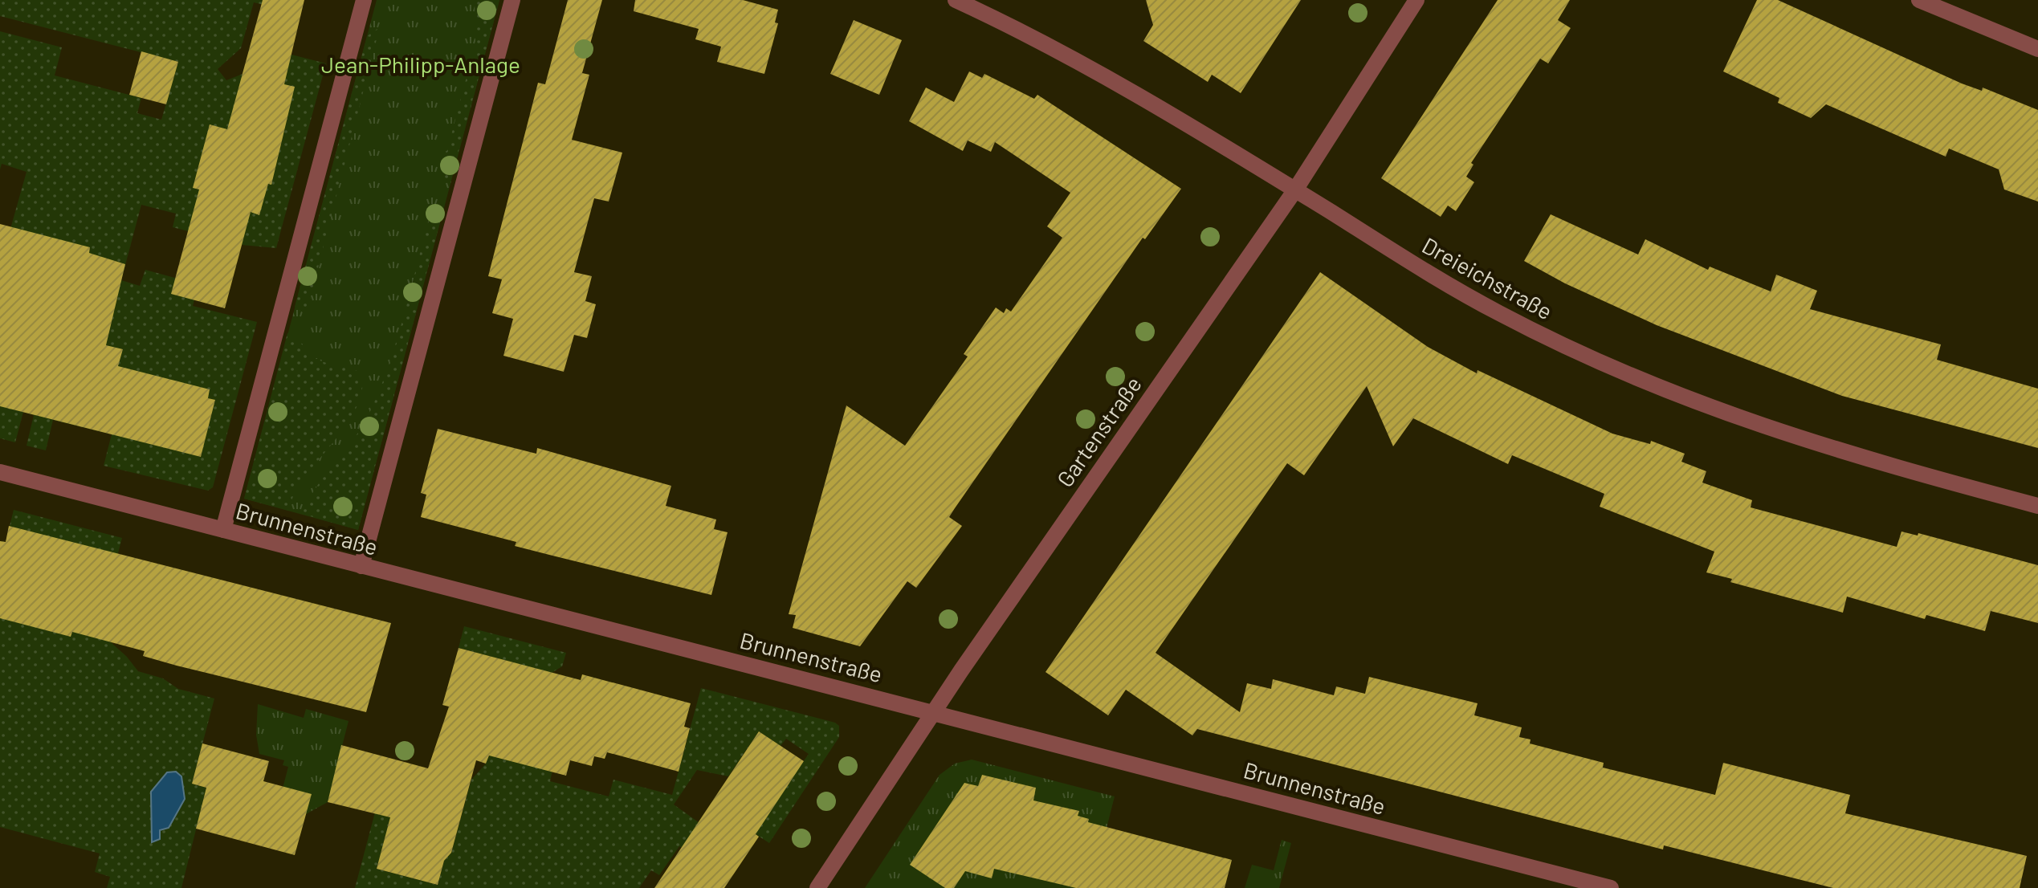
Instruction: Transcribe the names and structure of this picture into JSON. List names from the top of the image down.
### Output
{
  "streets": {
    "street": ["Dreieichstraße", "Gartenstraße", "Brunnenstraße"]
  },
  "crossings": [
    ["Dreieichstraße", "Gartenstraße"],
    ["Gartenstraße", "Brunnenstraße"]
  ],
  "parks": ["Jean-Philipp-Anlage"]
}
